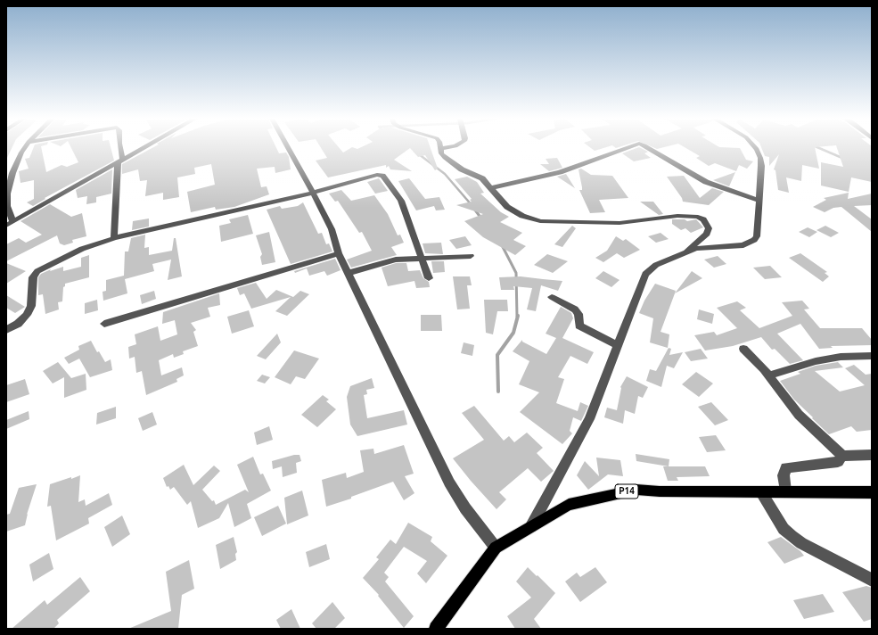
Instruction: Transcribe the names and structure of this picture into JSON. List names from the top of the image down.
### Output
{
  "streets": {
    "main road": ["P14"]
  }
}
